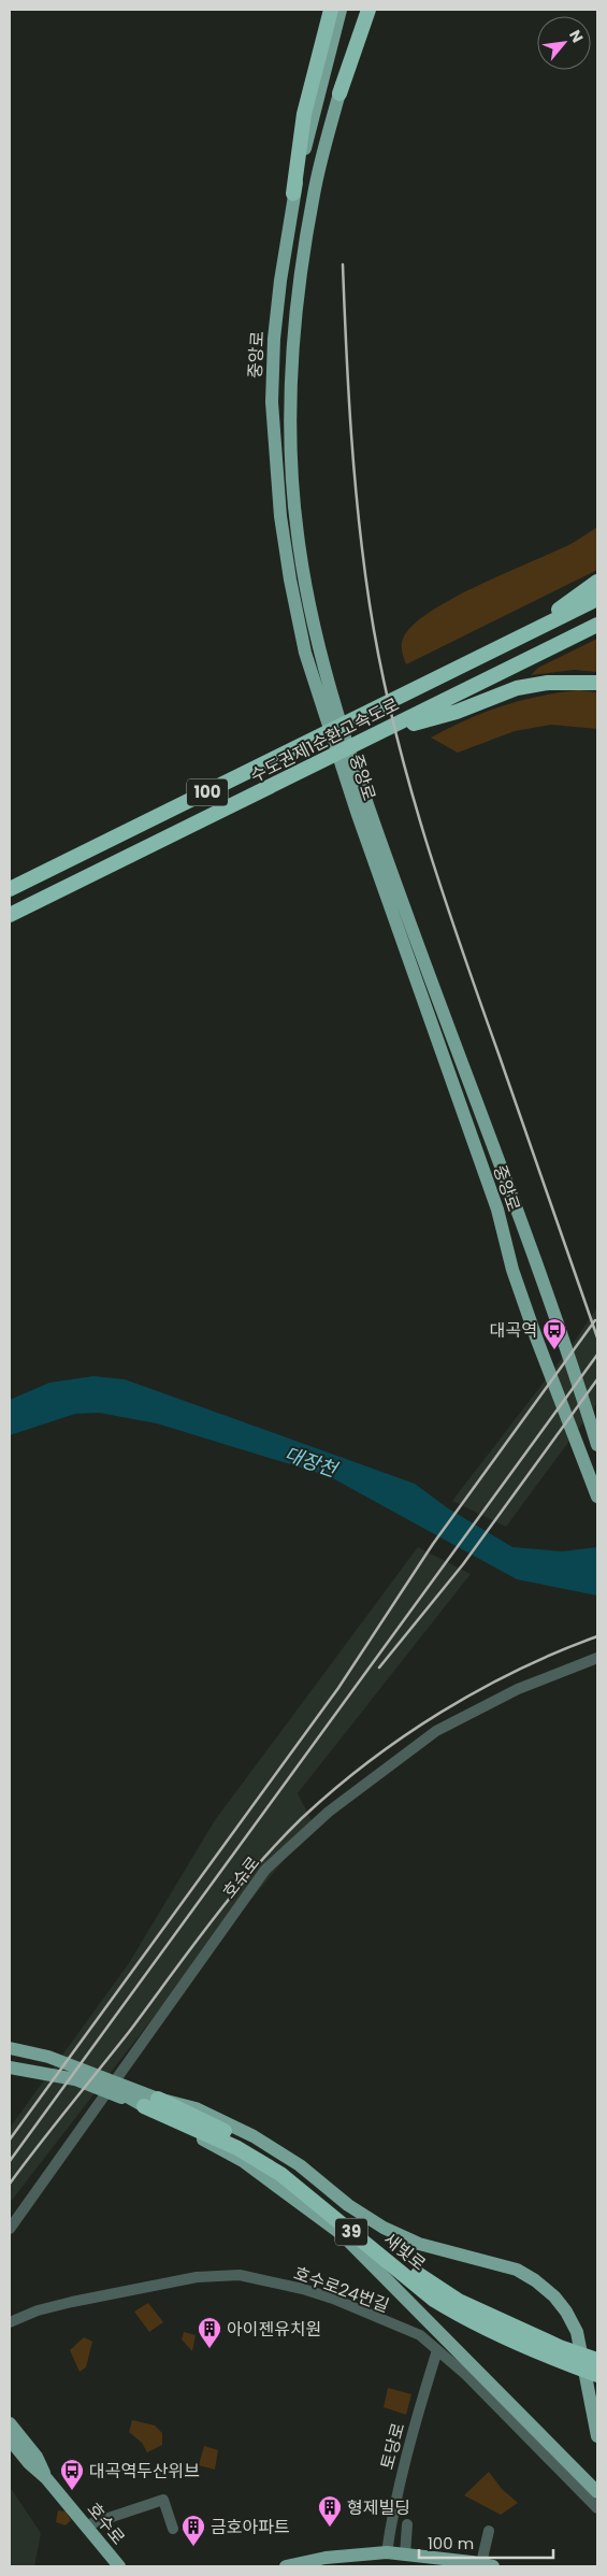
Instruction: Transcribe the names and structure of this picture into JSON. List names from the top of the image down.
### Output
{
  "streets": {
    "highway": [
      "수도권제1순환고속도로",
      "100",
      "39",
      "새빛로"
    ],
    "main road": ["중앙로", "호수로"],
    "street": ["호수로24번길", "토당로"]
  },
  "crossings": [
    ["39", "새빛로"],
    ["호수로24번길", "토당로"]
  ],
  "water": ["대장천"],
  "places": {
    "bus stop": ["대곡역", "대곡역두산위브"],
    "building": ["아이젠유치원", "형제빌딩", "금호아파트"]
  },
  "scale_bar": "100 m",
  "north": "top right"
}
